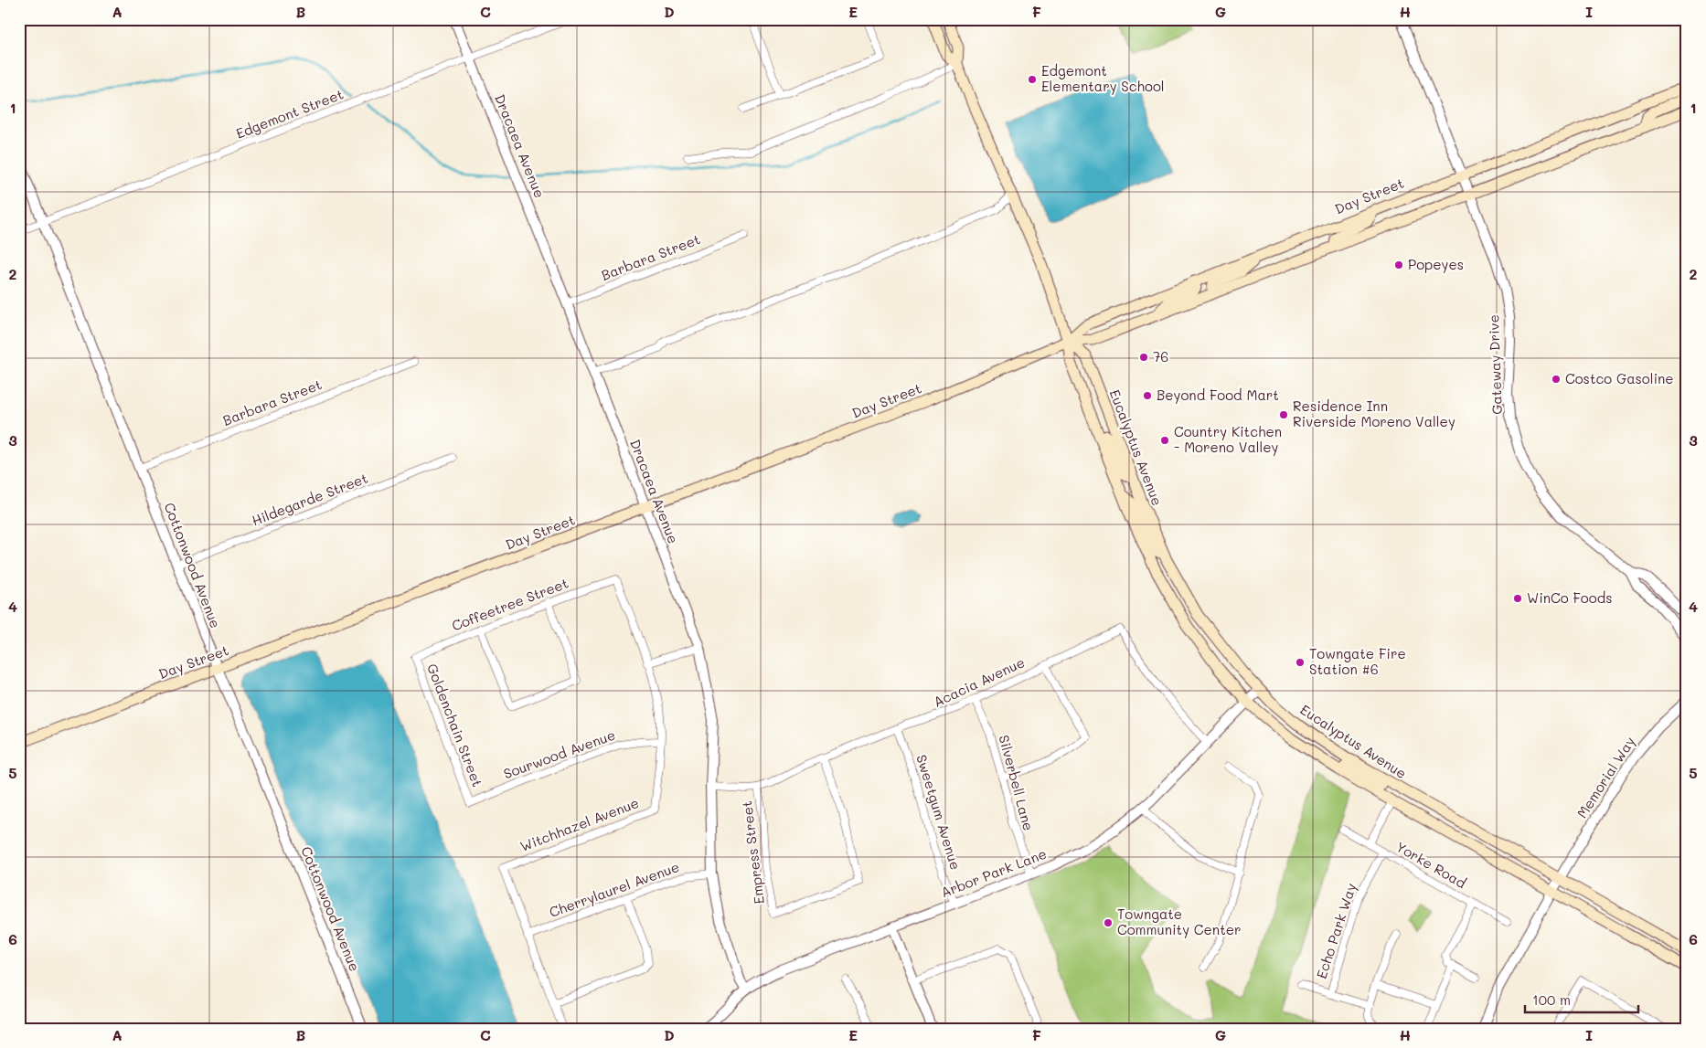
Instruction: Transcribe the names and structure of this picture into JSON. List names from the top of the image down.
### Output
{
  "streets": {
    "main road": ["Day Street", "Eucalyptus Avenue"],
    "street": [
      "Edgemont Street",
      "Dracaea Avenue",
      "Barbara Street",
      "Gateway Drive",
      "Hildegarde Street",
      "Cottonwood Avenue",
      "Coffeetree Street",
      "Acacia Avenue",
      "Goldenchain Street",
      "Sourwood Avenue",
      "Memorial Way",
      "Silverbell Lane",
      "Sweetgum Avenue",
      "Witchhazel Avenue",
      "Empress Street",
      "Yorke Road",
      "Arbor Park Lane",
      "Cherrylaurel Avenue",
      "Echo Park Way"
    ]
  },
  "crossings": [
    ["Edgemont Street", "Dracaea Avenue"],
    ["Edgemont Street", "Cottonwood Avenue"],
    ["Dracaea Avenue", "Day Street"],
    ["Dracaea Avenue", "Barbara Street"],
    ["Dracaea Avenue", "Acacia Avenue"],
    ["Dracaea Avenue", "Arbor Park Lane"],
    ["Dracaea Avenue", "Cherrylaurel Avenue"],
    ["Day Street", "Gateway Drive"],
    ["Day Street", "Eucalyptus Avenue"],
    ["Day Street", "Cottonwood Avenue"],
    ["Barbara Street", "Cottonwood Avenue"],
    ["Eucalyptus Avenue", "Memorial Way"],
    ["Eucalyptus Avenue", "Arbor Park Lane"],
    ["Hildegarde Street", "Cottonwood Avenue"],
    ["Coffeetree Street", "Goldenchain Street"],
    ["Coffeetree Street", "Witchhazel Avenue"],
    ["Acacia Avenue", "Silverbell Lane"],
    ["Acacia Avenue", "Sweetgum Avenue"],
    ["Acacia Avenue", "Empress Street"],
    ["Acacia Avenue", "Arbor Park Lane"],
    ["Goldenchain Street", "Sourwood Avenue"],
    ["Sourwood Avenue", "Witchhazel Avenue"],
    ["Silverbell Lane", "Arbor Park Lane"],
    ["Sweetgum Avenue", "Arbor Park Lane"],
    ["Witchhazel Avenue", "Cherrylaurel Avenue"],
    ["Yorke Road", "Echo Park Way"]
  ],
  "places": [
    "Edgemont Elementary School",
    "Popeyes",
    "76",
    "Costco Gasoline",
    "Beyond Food Mart",
    "Residence Inn Riverside Moreno Valley",
    "Country Kitchen - Moreno Valley",
    "WinCo Foods",
    "Towngate Fire Station #6",
    "Towngate Community Center"
  ],
  "scale_bar": "100 m",
  "grid": {
    "columns": [
      "A",
      "B",
      "C",
      "D",
      "E",
      "F",
      "G",
      "H",
      "I"
    ],
    "rows": [
      "1",
      "2",
      "3",
      "4",
      "5",
      "6"
    ]
  }
}
